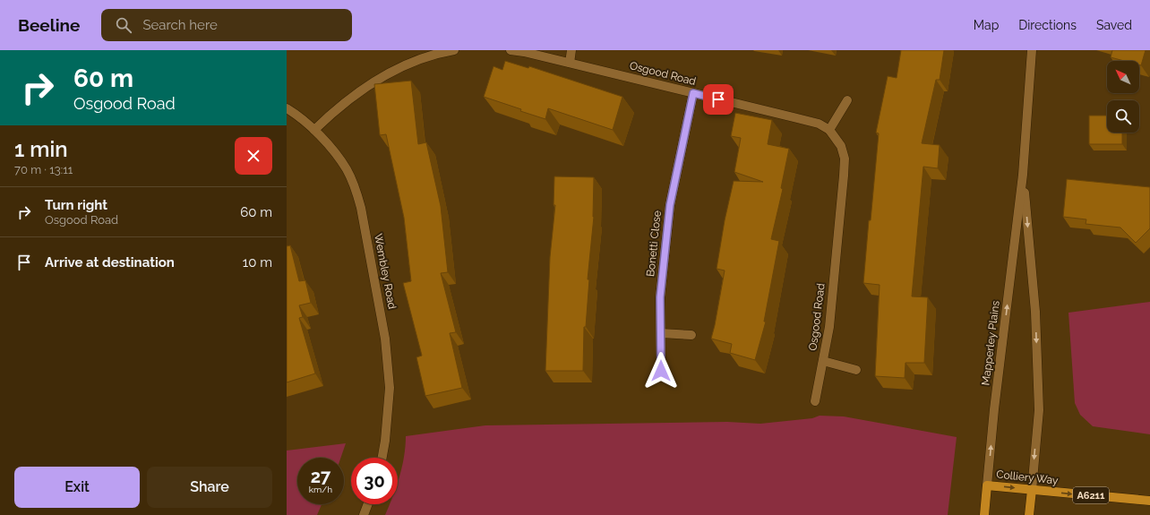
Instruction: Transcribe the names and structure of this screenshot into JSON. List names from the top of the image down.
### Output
{
  "streets": {
    "main road": ["Mapperley Plains", "Colliery Way", "A6211"],
    "street": ["Osgood Road", "Bonetti Close", "Wembley Road"]
  },
  "crossings": [
    ["Osgood Road", "Bonetti Close"],
    ["Mapperley Plains", "Colliery Way"]
  ],
  "one_way": ["Colliery Way"],
  "north": "top left",
  "page": {
    "header": "Beeline",
    "search": "Search here",
    "nav": ["Map", "Directions", "Saved"],
    "turn": ["60 m", "Osgood Road"],
    "heading": ["1 min", "70 m · 13:11"],
    "list": [
      {
        "name": "Turn right",
        "note": "Osgood Road",
        "value": "60 m"
      },
      {
        "name": "Arrive at destination",
        "value": "10 m"
      }
    ],
    "speed": "27 km/h",
    "limit": "30",
    "buttons": ["Exit", "Share"]
  }
}
